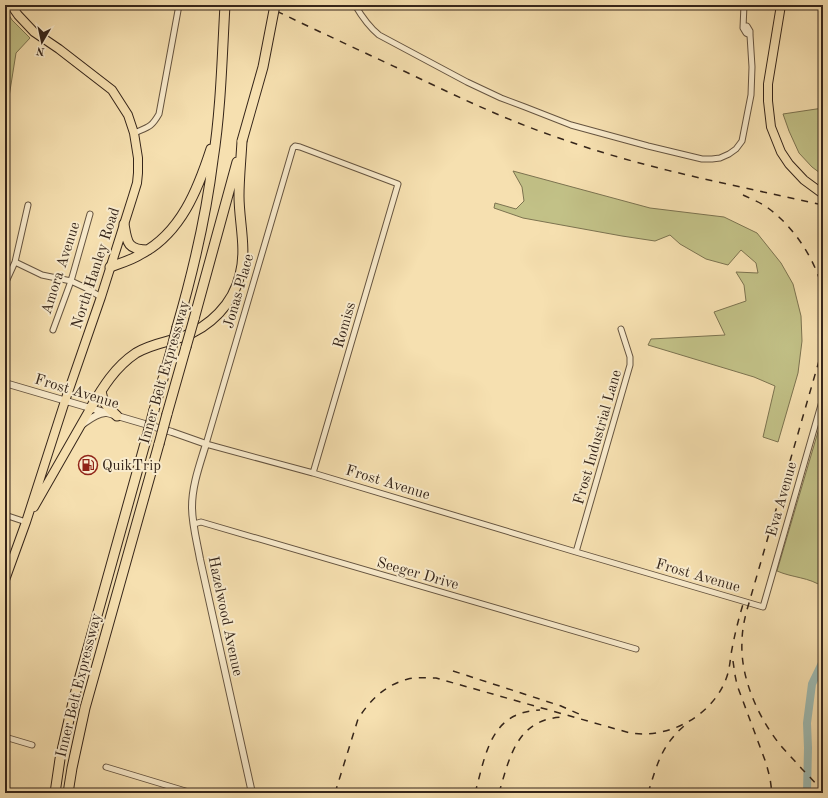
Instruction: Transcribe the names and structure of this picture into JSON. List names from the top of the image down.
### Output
{
  "streets": {
    "highway": ["Inner Belt Expressway"],
    "main road": ["North Hanley Road"],
    "street": [
      "Amora Avenue",
      "Jonas Place",
      "Romiss",
      "Frost Avenue",
      "Frost Industrial Lane",
      "Eva Avenue",
      "Seeger Drive",
      "Hazelwood Avenue"
    ]
  },
  "crossings": [
    ["North Hanley Road", "Frost Avenue"],
    ["Jonas Place", "Romiss"],
    ["Jonas Place", "Frost Avenue"],
    ["Jonas Place", "Hazelwood Avenue"],
    ["Romiss", "Frost Avenue"],
    ["Frost Avenue", "Frost Industrial Lane"],
    ["Frost Avenue", "Eva Avenue"],
    ["Frost Avenue", "Hazelwood Avenue"],
    ["Seeger Drive", "Hazelwood Avenue"]
  ],
  "places": {
    "fuel station": ["QuikTrip"]
  },
  "north": "bottom"
}
